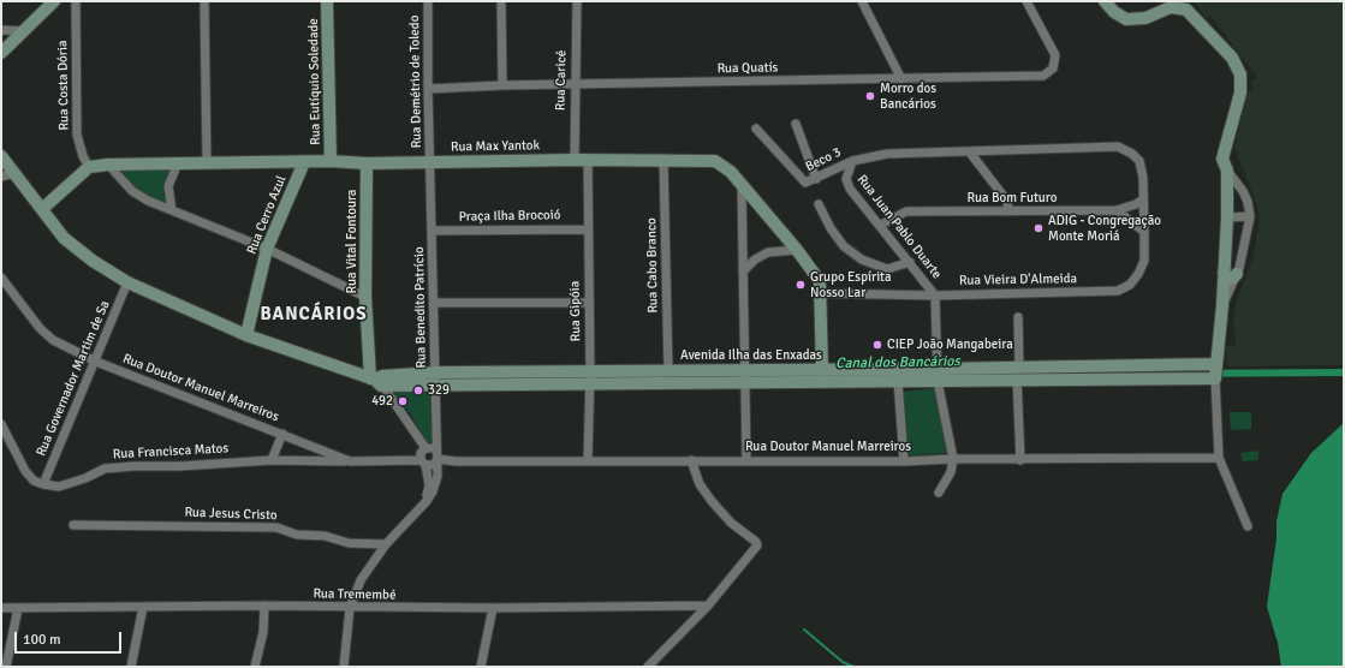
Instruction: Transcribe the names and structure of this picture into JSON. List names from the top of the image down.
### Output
{
  "streets": {
    "street": [
      "Rua Quatís",
      "Rua Caricé",
      "Rua Eutíquio Soledade",
      "Rua Demétrio de Toledo",
      "Rua Costa Dória",
      "Rua Max Yantok",
      "Beco 3",
      "Rua Bom Futuro",
      "Rua Cerro Azul",
      "Praça Ilha Brocoió",
      "Rua Juan Pablo Duarte",
      "Rua Vital Fontoura",
      "Rua Cabo Branco",
      "Rua Vieira D'Almeida",
      "Rua Benedito Patrício",
      "Rua Gipóia",
      "Avenida Ilha das Enxadas",
      "Rua Governador Martim de Sa",
      "Rua Doutor Manuel Marreiros",
      "Rua Francisca Matos",
      "Rua Jesus Cristo",
      "Rua Tremembé"
    ]
  },
  "crossings": [
    ["Rua Quatís", "Rua Caricé"],
    ["Rua Quatís", "Rua Demétrio de Toledo"],
    ["Rua Caricé", "Rua Max Yantok"],
    ["Rua Eutíquio Soledade", "Rua Max Yantok"],
    ["Rua Demétrio de Toledo", "Rua Max Yantok"],
    ["Rua Demétrio de Toledo", "Rua Benedito Patrício"],
    ["Rua Costa Dória", "Rua Max Yantok"],
    ["Rua Max Yantok", "Rua Cerro Azul"],
    ["Rua Max Yantok", "Rua Vital Fontoura"],
    ["Rua Max Yantok", "Rua Cabo Branco"],
    ["Rua Max Yantok", "Rua Vieira D'Almeida"],
    ["Rua Max Yantok", "Rua Benedito Patrício"],
    ["Rua Max Yantok", "Rua Gipóia"],
    ["Rua Max Yantok", "Avenida Ilha das Enxadas"],
    ["Beco 3", "Rua Juan Pablo Duarte"],
    ["Rua Bom Futuro", "Rua Juan Pablo Duarte"],
    ["Rua Bom Futuro", "Rua Vieira D'Almeida"],
    ["Praça Ilha Brocoió", "Rua Benedito Patrício"],
    ["Praça Ilha Brocoió", "Rua Gipóia"],
    ["Rua Juan Pablo Duarte", "Rua Vieira D'Almeida"],
    ["Rua Juan Pablo Duarte", "Avenida Ilha das Enxadas"],
    ["Rua Juan Pablo Duarte", "Rua Doutor Manuel Marreiros"],
    ["Rua Vital Fontoura", "Avenida Ilha das Enxadas"],
    ["Rua Cabo Branco", "Avenida Ilha das Enxadas"],
    ["Rua Benedito Patrício", "Avenida Ilha das Enxadas"],
    ["Rua Benedito Patrício", "Rua Doutor Manuel Marreiros"],
    ["Rua Benedito Patrício", "Rua Jesus Cristo"],
    ["Rua Benedito Patrício", "Rua Tremembé"],
    ["Rua Gipóia", "Avenida Ilha das Enxadas"],
    ["Rua Gipóia", "Rua Doutor Manuel Marreiros"],
    ["Rua Governador Martim de Sa", "Rua Doutor Manuel Marreiros"],
    ["Rua Governador Martim de Sa", "Rua Francisca Matos"],
    ["Rua Doutor Manuel Marreiros", "Rua Francisca Matos"]
  ],
  "districts": ["BANCÁRIOS"],
  "water": ["Canal dos Bancários"],
  "places": [
    "Morro dos Bancários",
    "ADIG - Congregação Monte Moriá",
    "Grupo Espírita Nosso Lar",
    "CIEP João Mangabeira",
    "329",
    "492"
  ],
  "scale_bar": "100 m"
}
